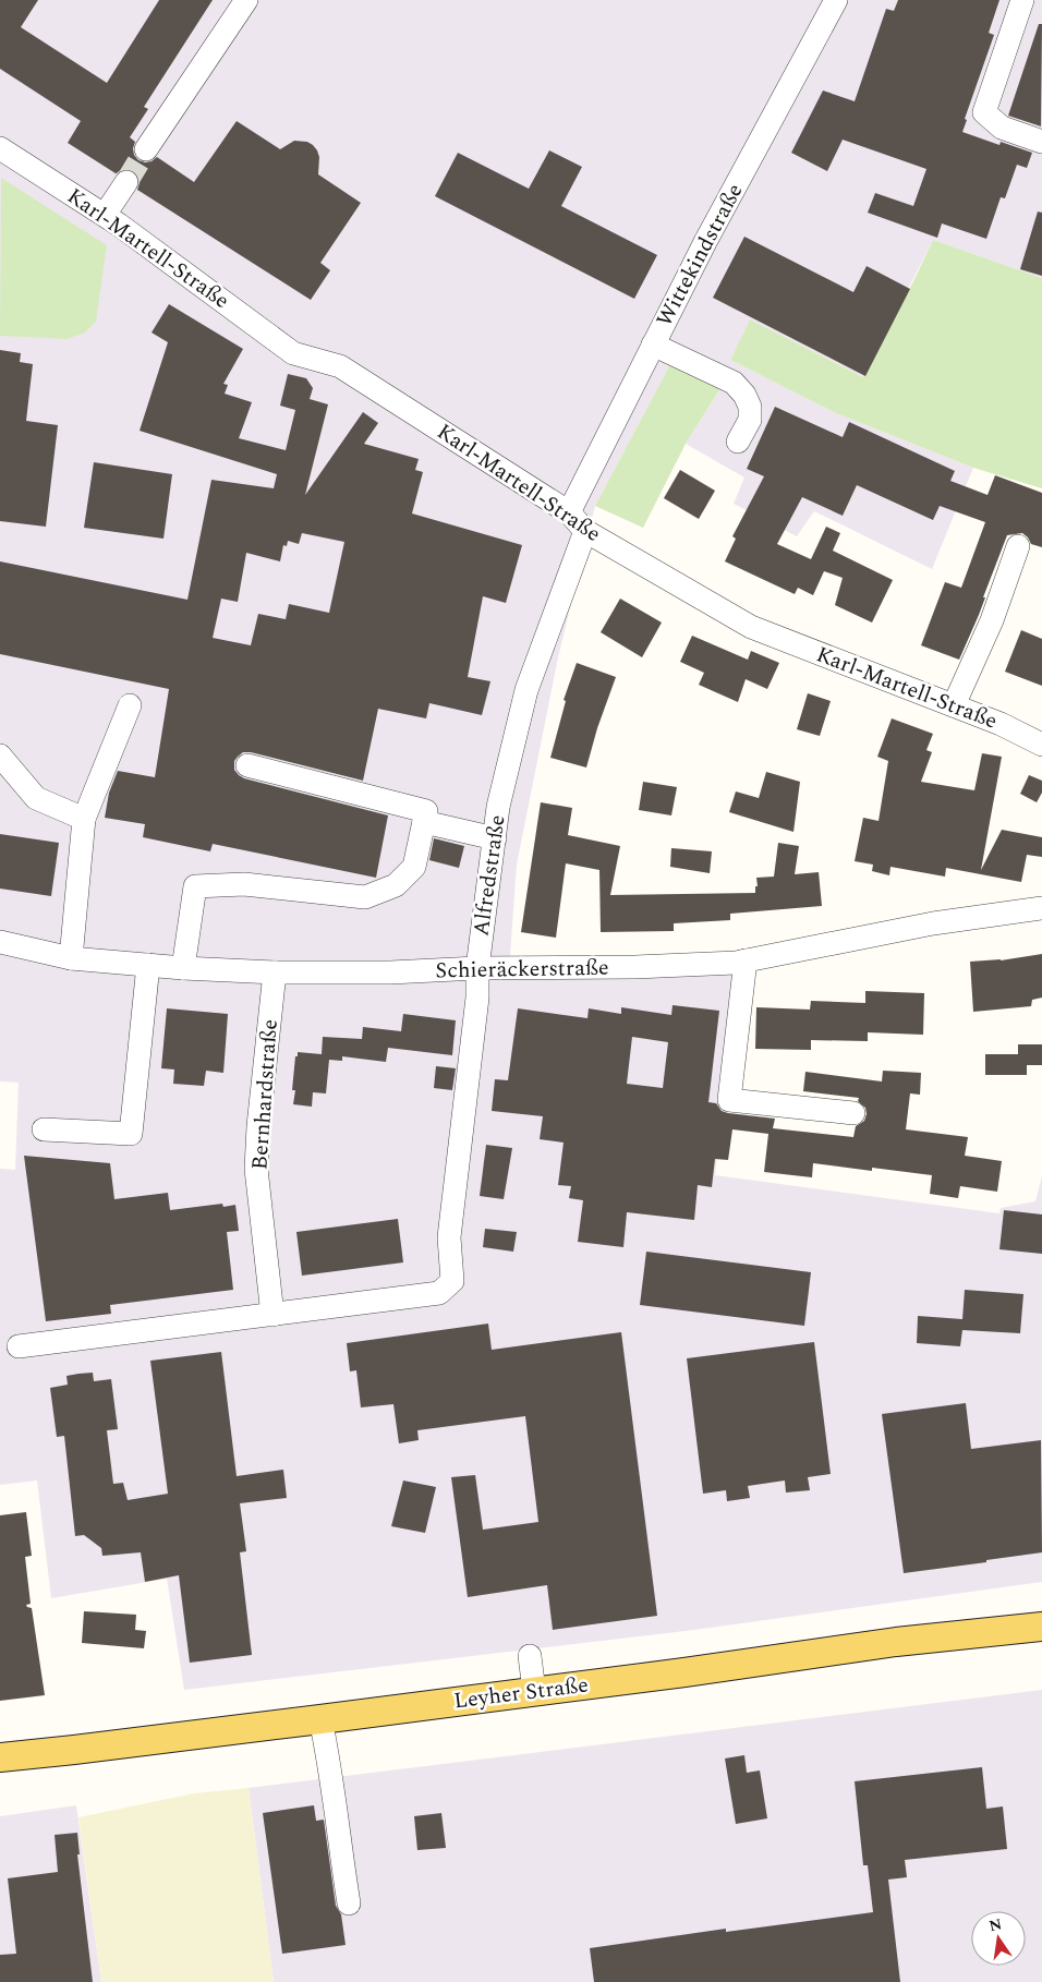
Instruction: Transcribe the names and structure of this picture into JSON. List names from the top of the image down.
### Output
{
  "streets": {
    "main road": ["Leyher Straße"],
    "street": [
      "Karl-Martell-Straße",
      "Wittekindstraße",
      "Alfredstraße",
      "Schieräckerstraße",
      "Bernhardstraße"
    ]
  },
  "crossings": [
    ["Karl-Martell-Straße", "Wittekindstraße"],
    ["Karl-Martell-Straße", "Alfredstraße"],
    ["Alfredstraße", "Schieräckerstraße"],
    ["Alfredstraße", "Bernhardstraße"],
    ["Schieräckerstraße", "Bernhardstraße"]
  ],
  "north": "top"
}
